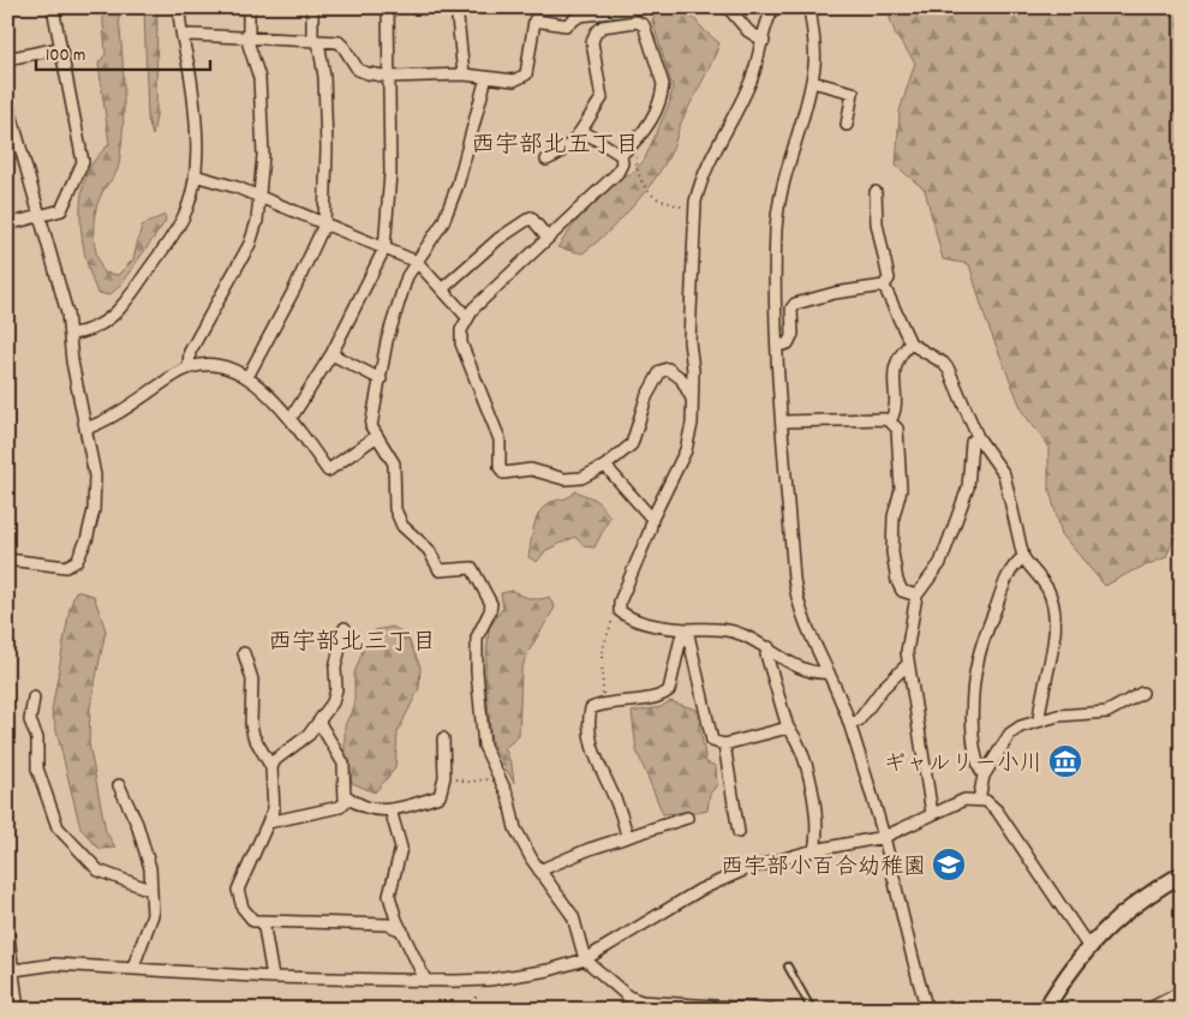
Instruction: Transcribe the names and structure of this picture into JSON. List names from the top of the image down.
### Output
{
  "districts": ["西宇部北五丁目", "西宇部北三丁目"],
  "places": {
    "museum": ["ギャルリー小川"],
    "school or university": ["西宇部小百合幼稚園"]
  },
  "scale_bar": "100 m"
}
